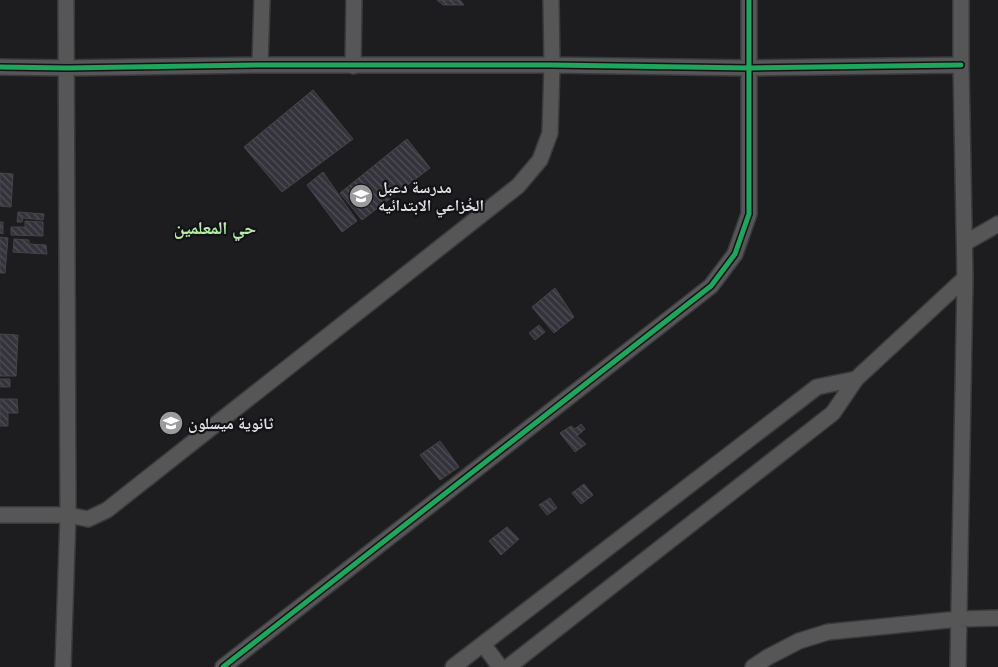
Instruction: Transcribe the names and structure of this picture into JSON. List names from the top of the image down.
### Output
{
  "districts": ["حي المعلمین"],
  "places": {
    "school or university": ["مدرسة دعبل الخُزاعي الابتدائيه", "ثانوية ميسلون"]
  }
}
